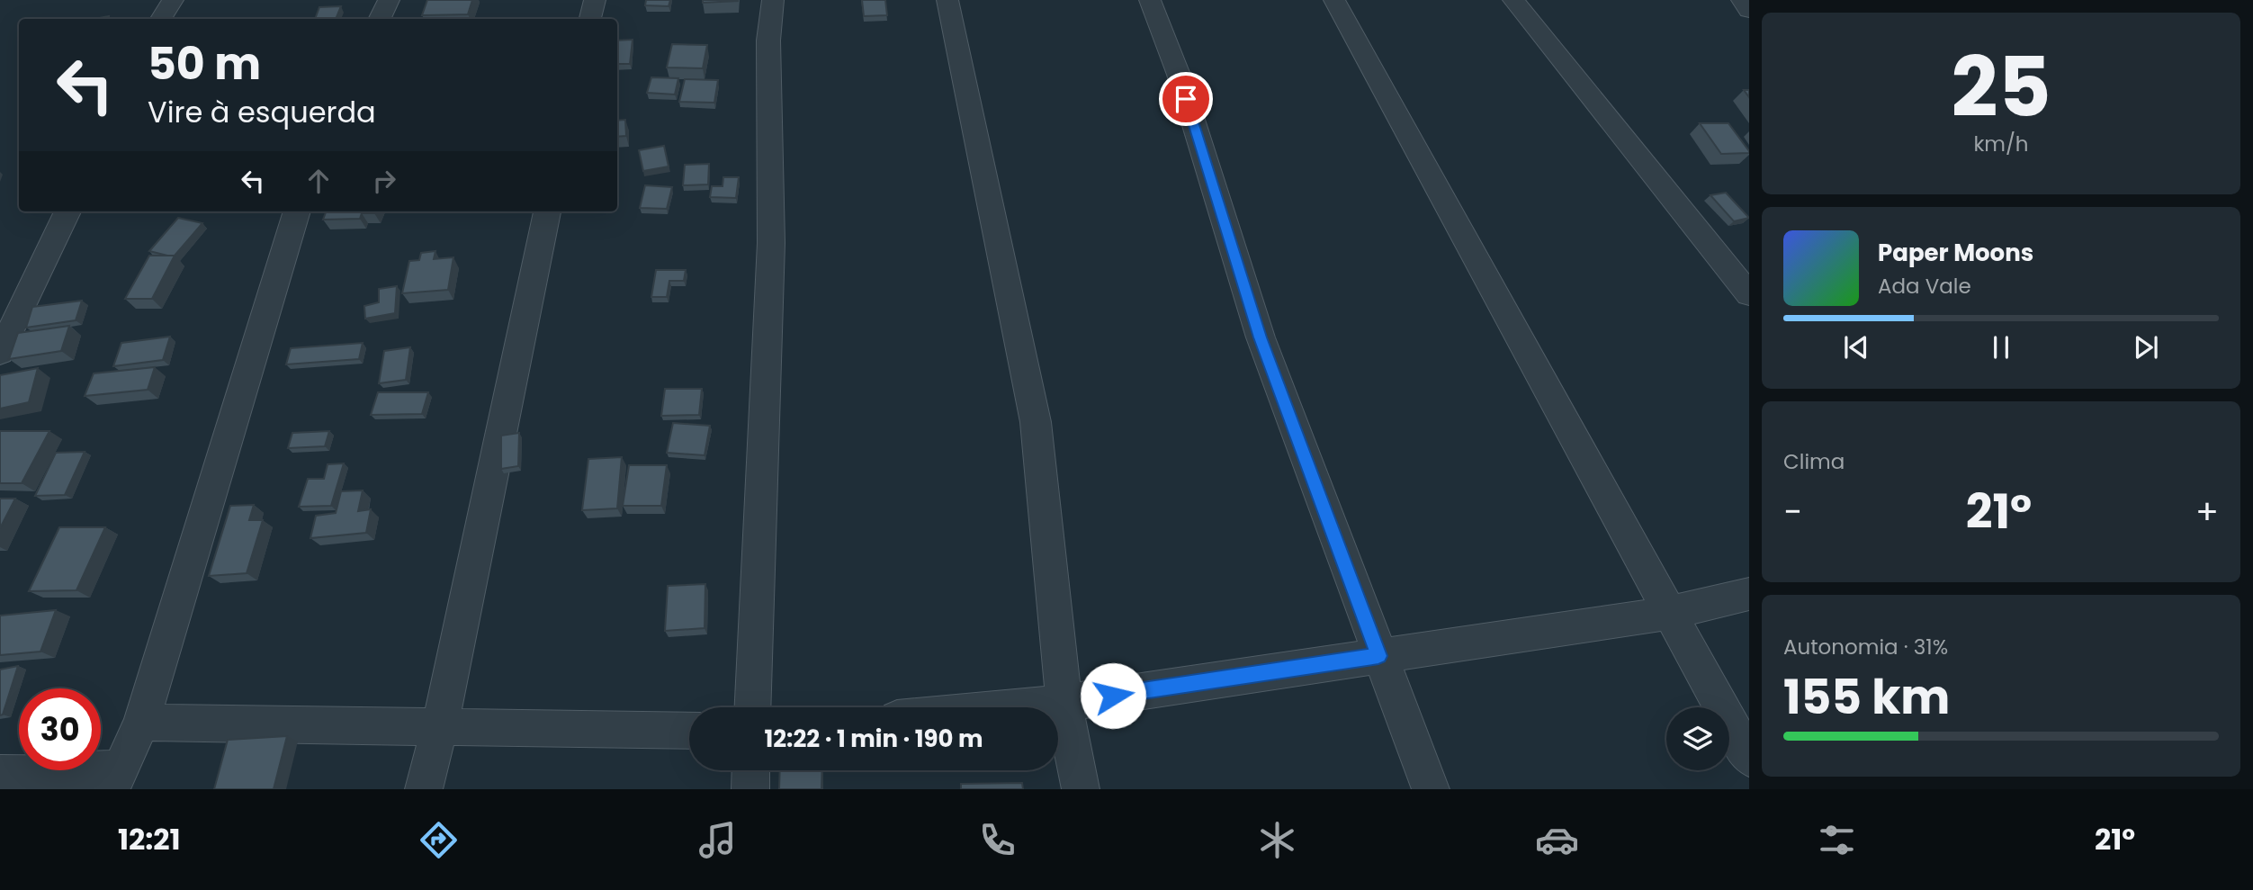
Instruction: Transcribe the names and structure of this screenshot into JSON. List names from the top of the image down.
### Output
{
  "page": {
    "tile": [
      ["25", "km/h"],
      "Clima",
      ["Autonomia · 31%", "155 km"]
    ],
    "turn": ["50 m", "Vire à esquerda"],
    "song": ["Paper Moons", "Ada Vale"],
    "heat": ["−", "21°", "+"],
    "limit": "30",
    "trip": "12:22 · 1 min · 190 m",
    "tabs": ["12:21", "21°"]
  }
}
